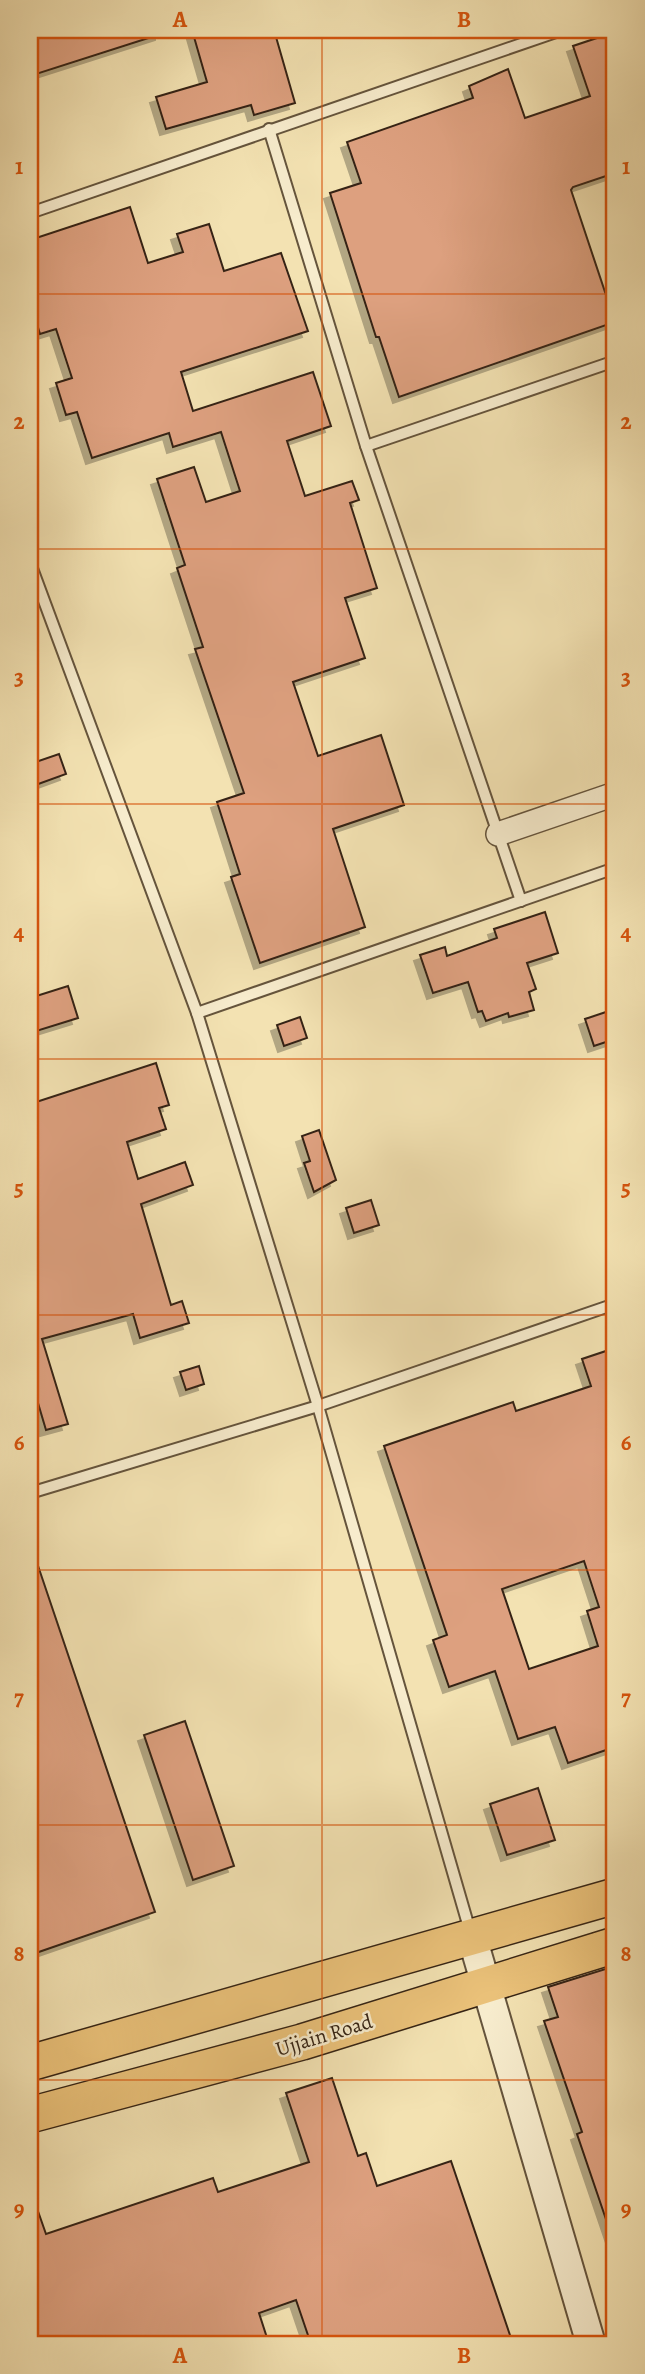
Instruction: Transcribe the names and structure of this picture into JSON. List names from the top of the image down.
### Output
{
  "streets": {
    "main road": ["Ujjain Road"]
  },
  "grid": {
    "columns": ["A", "B"],
    "rows": [
      "1",
      "2",
      "3",
      "4",
      "5",
      "6",
      "7",
      "8",
      "9"
    ]
  }
}
